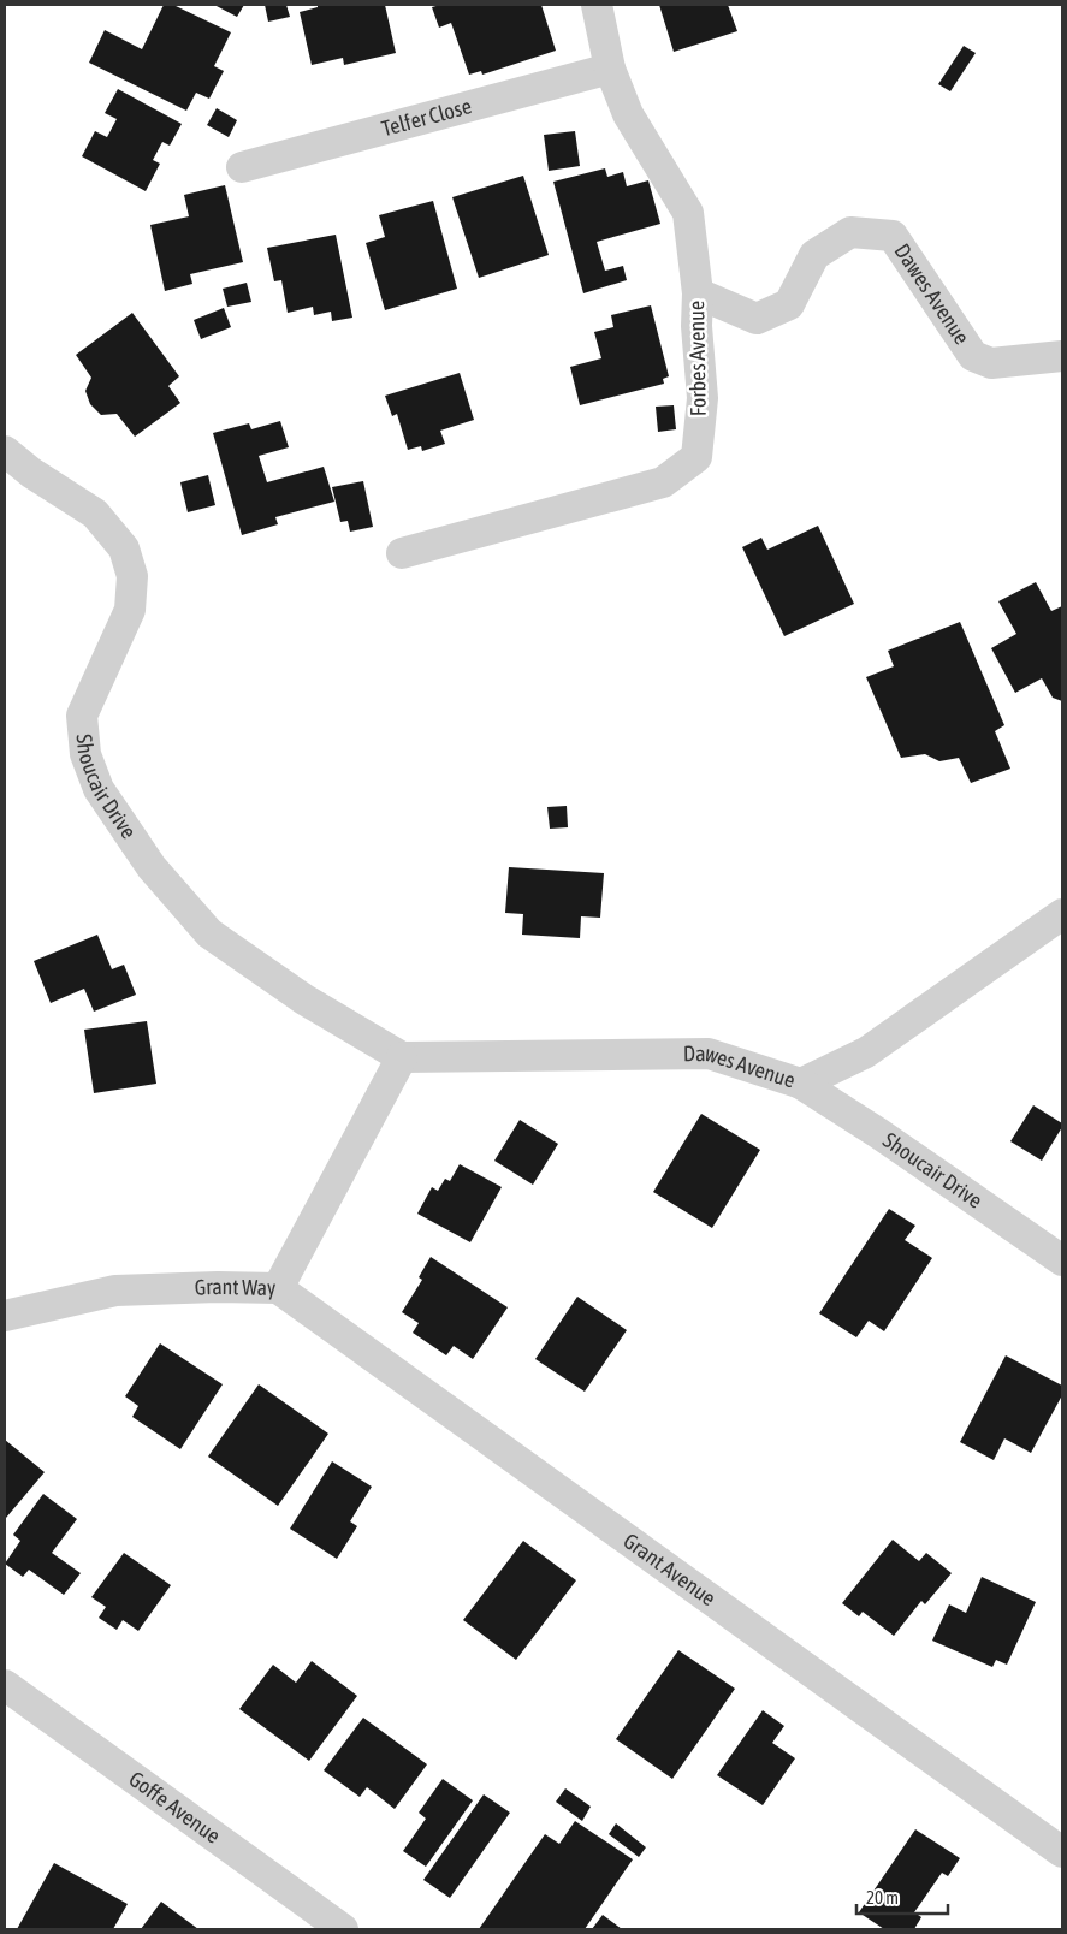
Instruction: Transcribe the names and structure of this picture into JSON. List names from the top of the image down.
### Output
{
  "streets": {
    "street": [
      "Telfer Close",
      "Dawes Avenue",
      "Forbes Avenue",
      "Shoucair Drive",
      "Grant Way",
      "Grant Avenue",
      "Goffe Avenue"
    ]
  },
  "crossings": [
    ["Telfer Close", "Forbes Avenue"],
    ["Dawes Avenue", "Forbes Avenue"],
    ["Dawes Avenue", "Shoucair Drive"],
    ["Dawes Avenue", "Grant Way"],
    ["Shoucair Drive", "Grant Way"],
    ["Grant Way", "Grant Avenue"]
  ],
  "scale_bar": "20 m"
}
